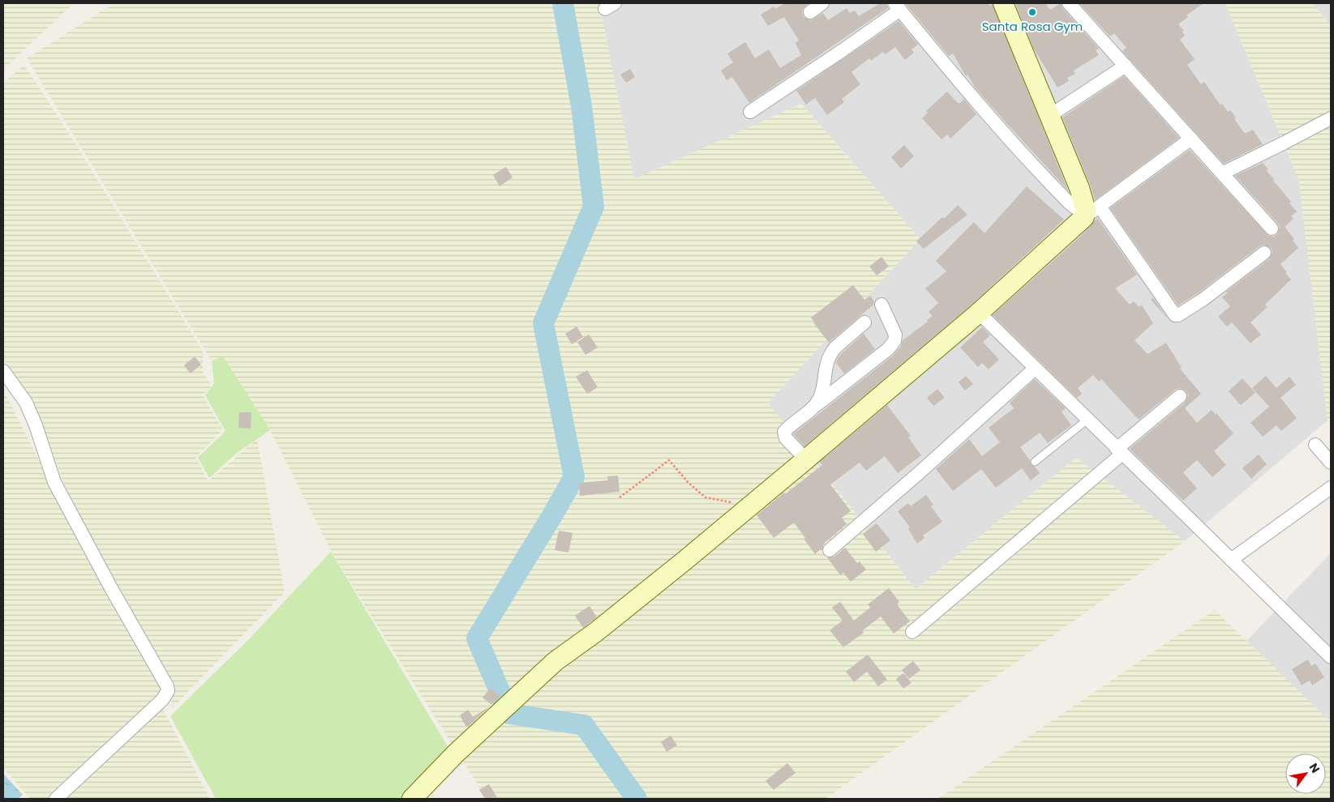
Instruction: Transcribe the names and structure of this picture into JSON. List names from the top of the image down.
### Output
{
  "places": ["Santa Rosa Gym"],
  "north": "top right"
}
